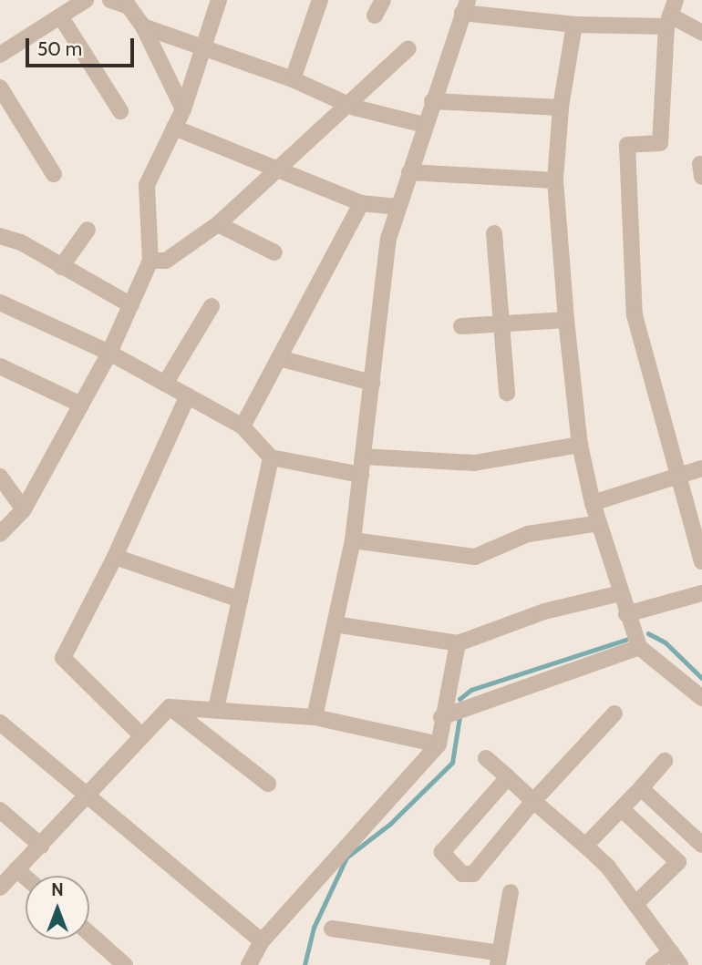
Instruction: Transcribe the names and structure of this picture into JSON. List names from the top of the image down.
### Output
{
  "scale_bar": "50 m",
  "north": "top"
}
